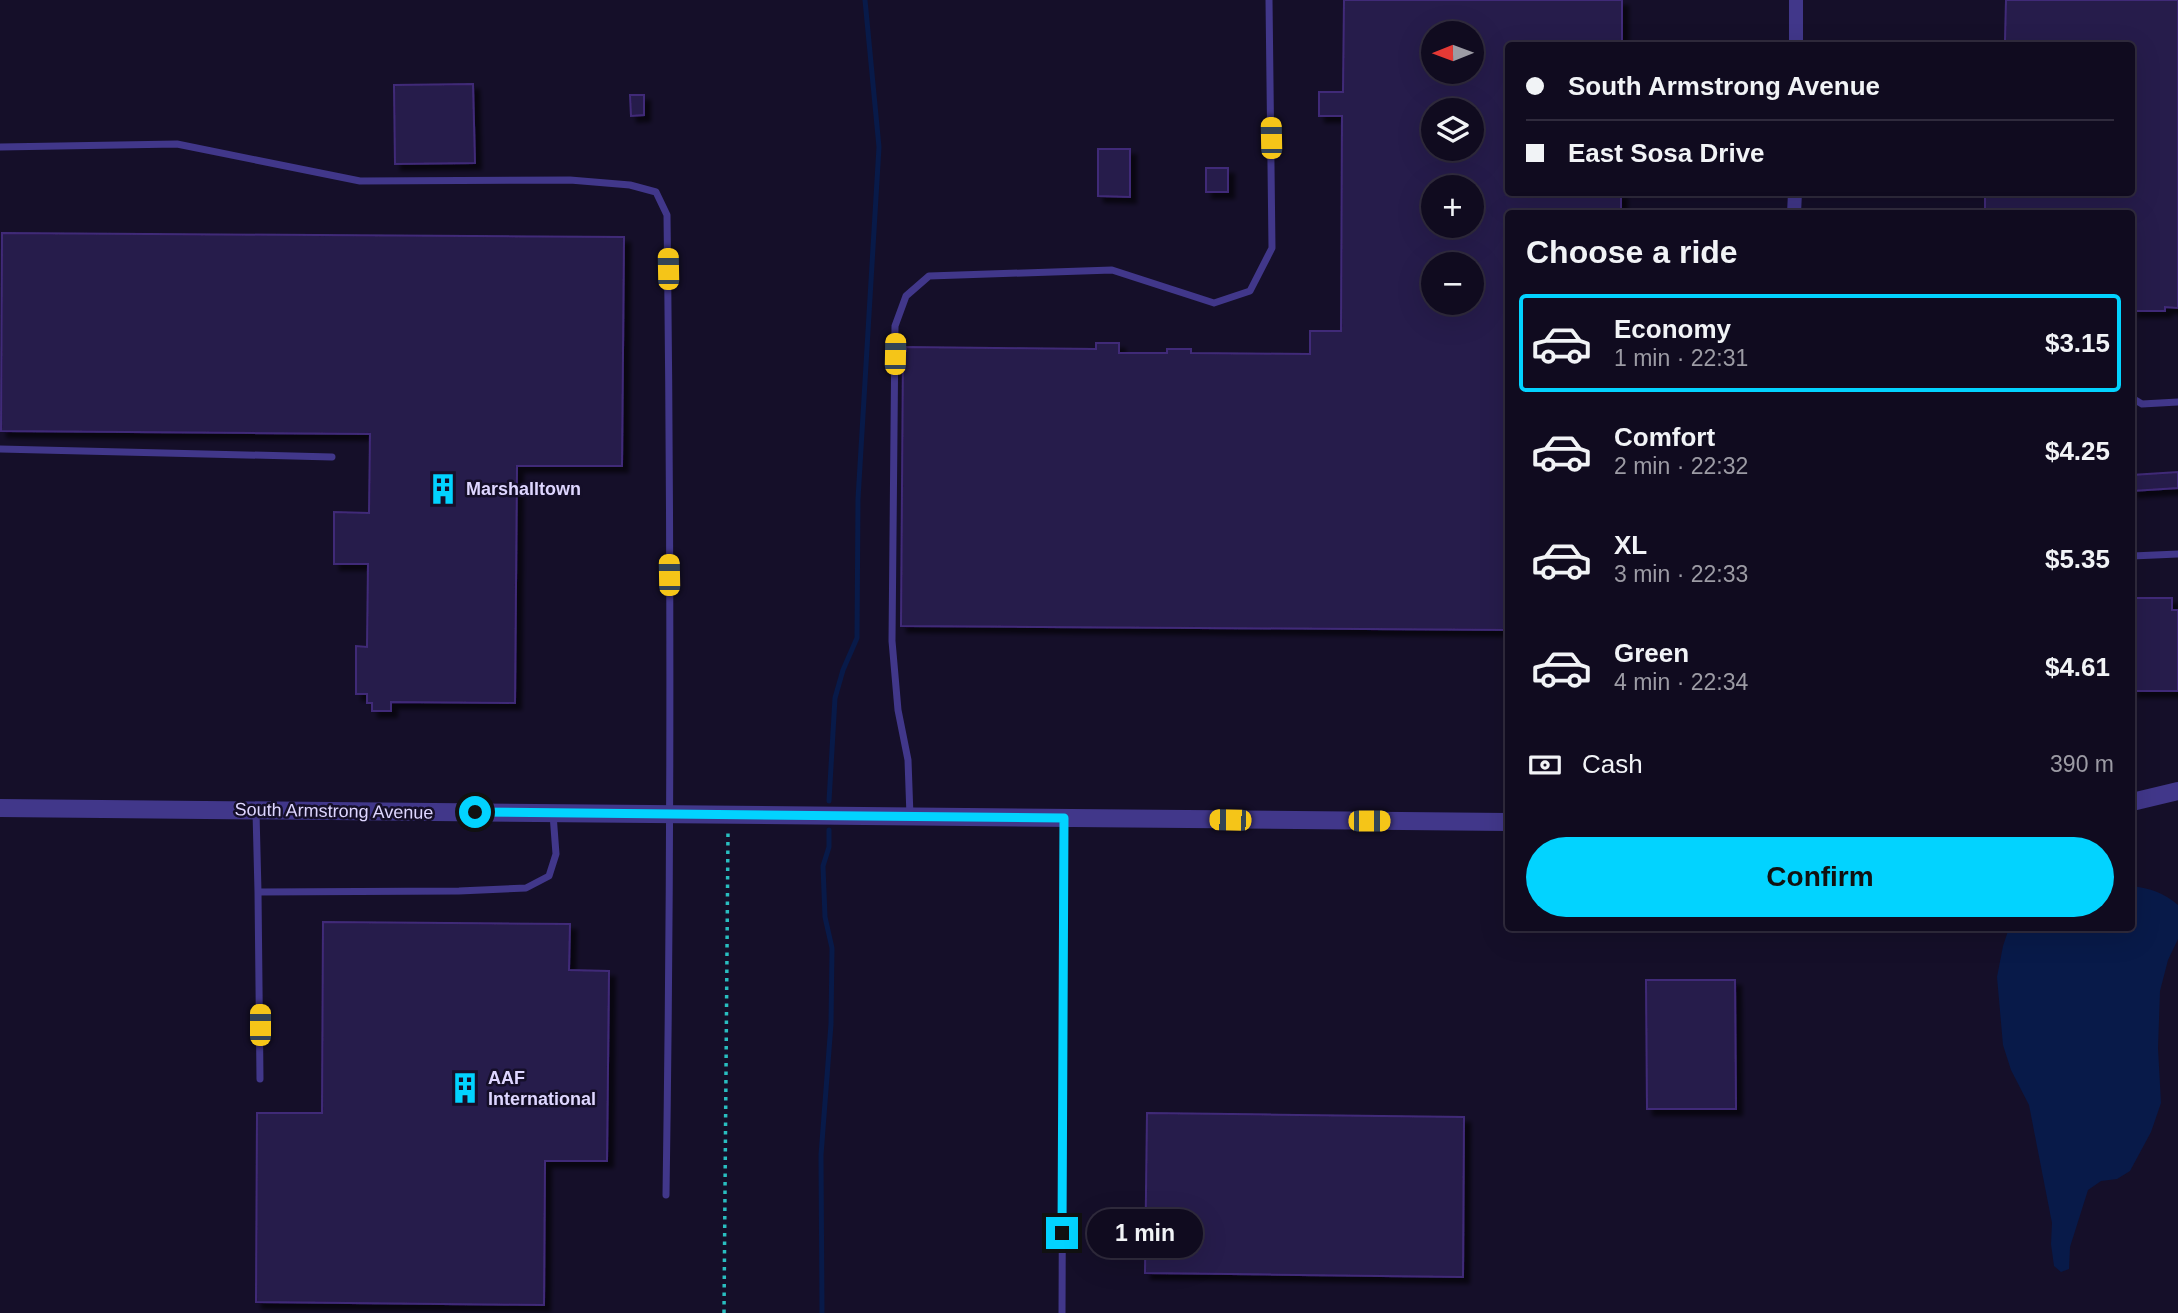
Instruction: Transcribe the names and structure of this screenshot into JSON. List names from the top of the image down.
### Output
{
  "streets": {
    "street": ["South Armstrong Avenue"]
  },
  "places": {
    "building": ["Marshalltown", "AAF International"]
  },
  "north": "left",
  "page": {
    "map_buttons": ["+", "−"],
    "banner": ["South Armstrong Avenue", "East Sosa Drive"],
    "heading": "Choose a ride",
    "list": [
      {
        "name": "Economy",
        "note": "1 min · 22:31",
        "value": "$3.15"
      },
      {
        "name": "Comfort",
        "note": "2 min · 22:32",
        "value": "$4.25"
      },
      {
        "name": "XL",
        "note": "3 min · 22:33",
        "value": "$5.35"
      },
      {
        "name": "Green",
        "note": "4 min · 22:34",
        "value": "$4.61"
      }
    ],
    "pay": ["Cash", "390 m"],
    "buttons": "Confirm",
    "bubble": "1 min"
  }
}
